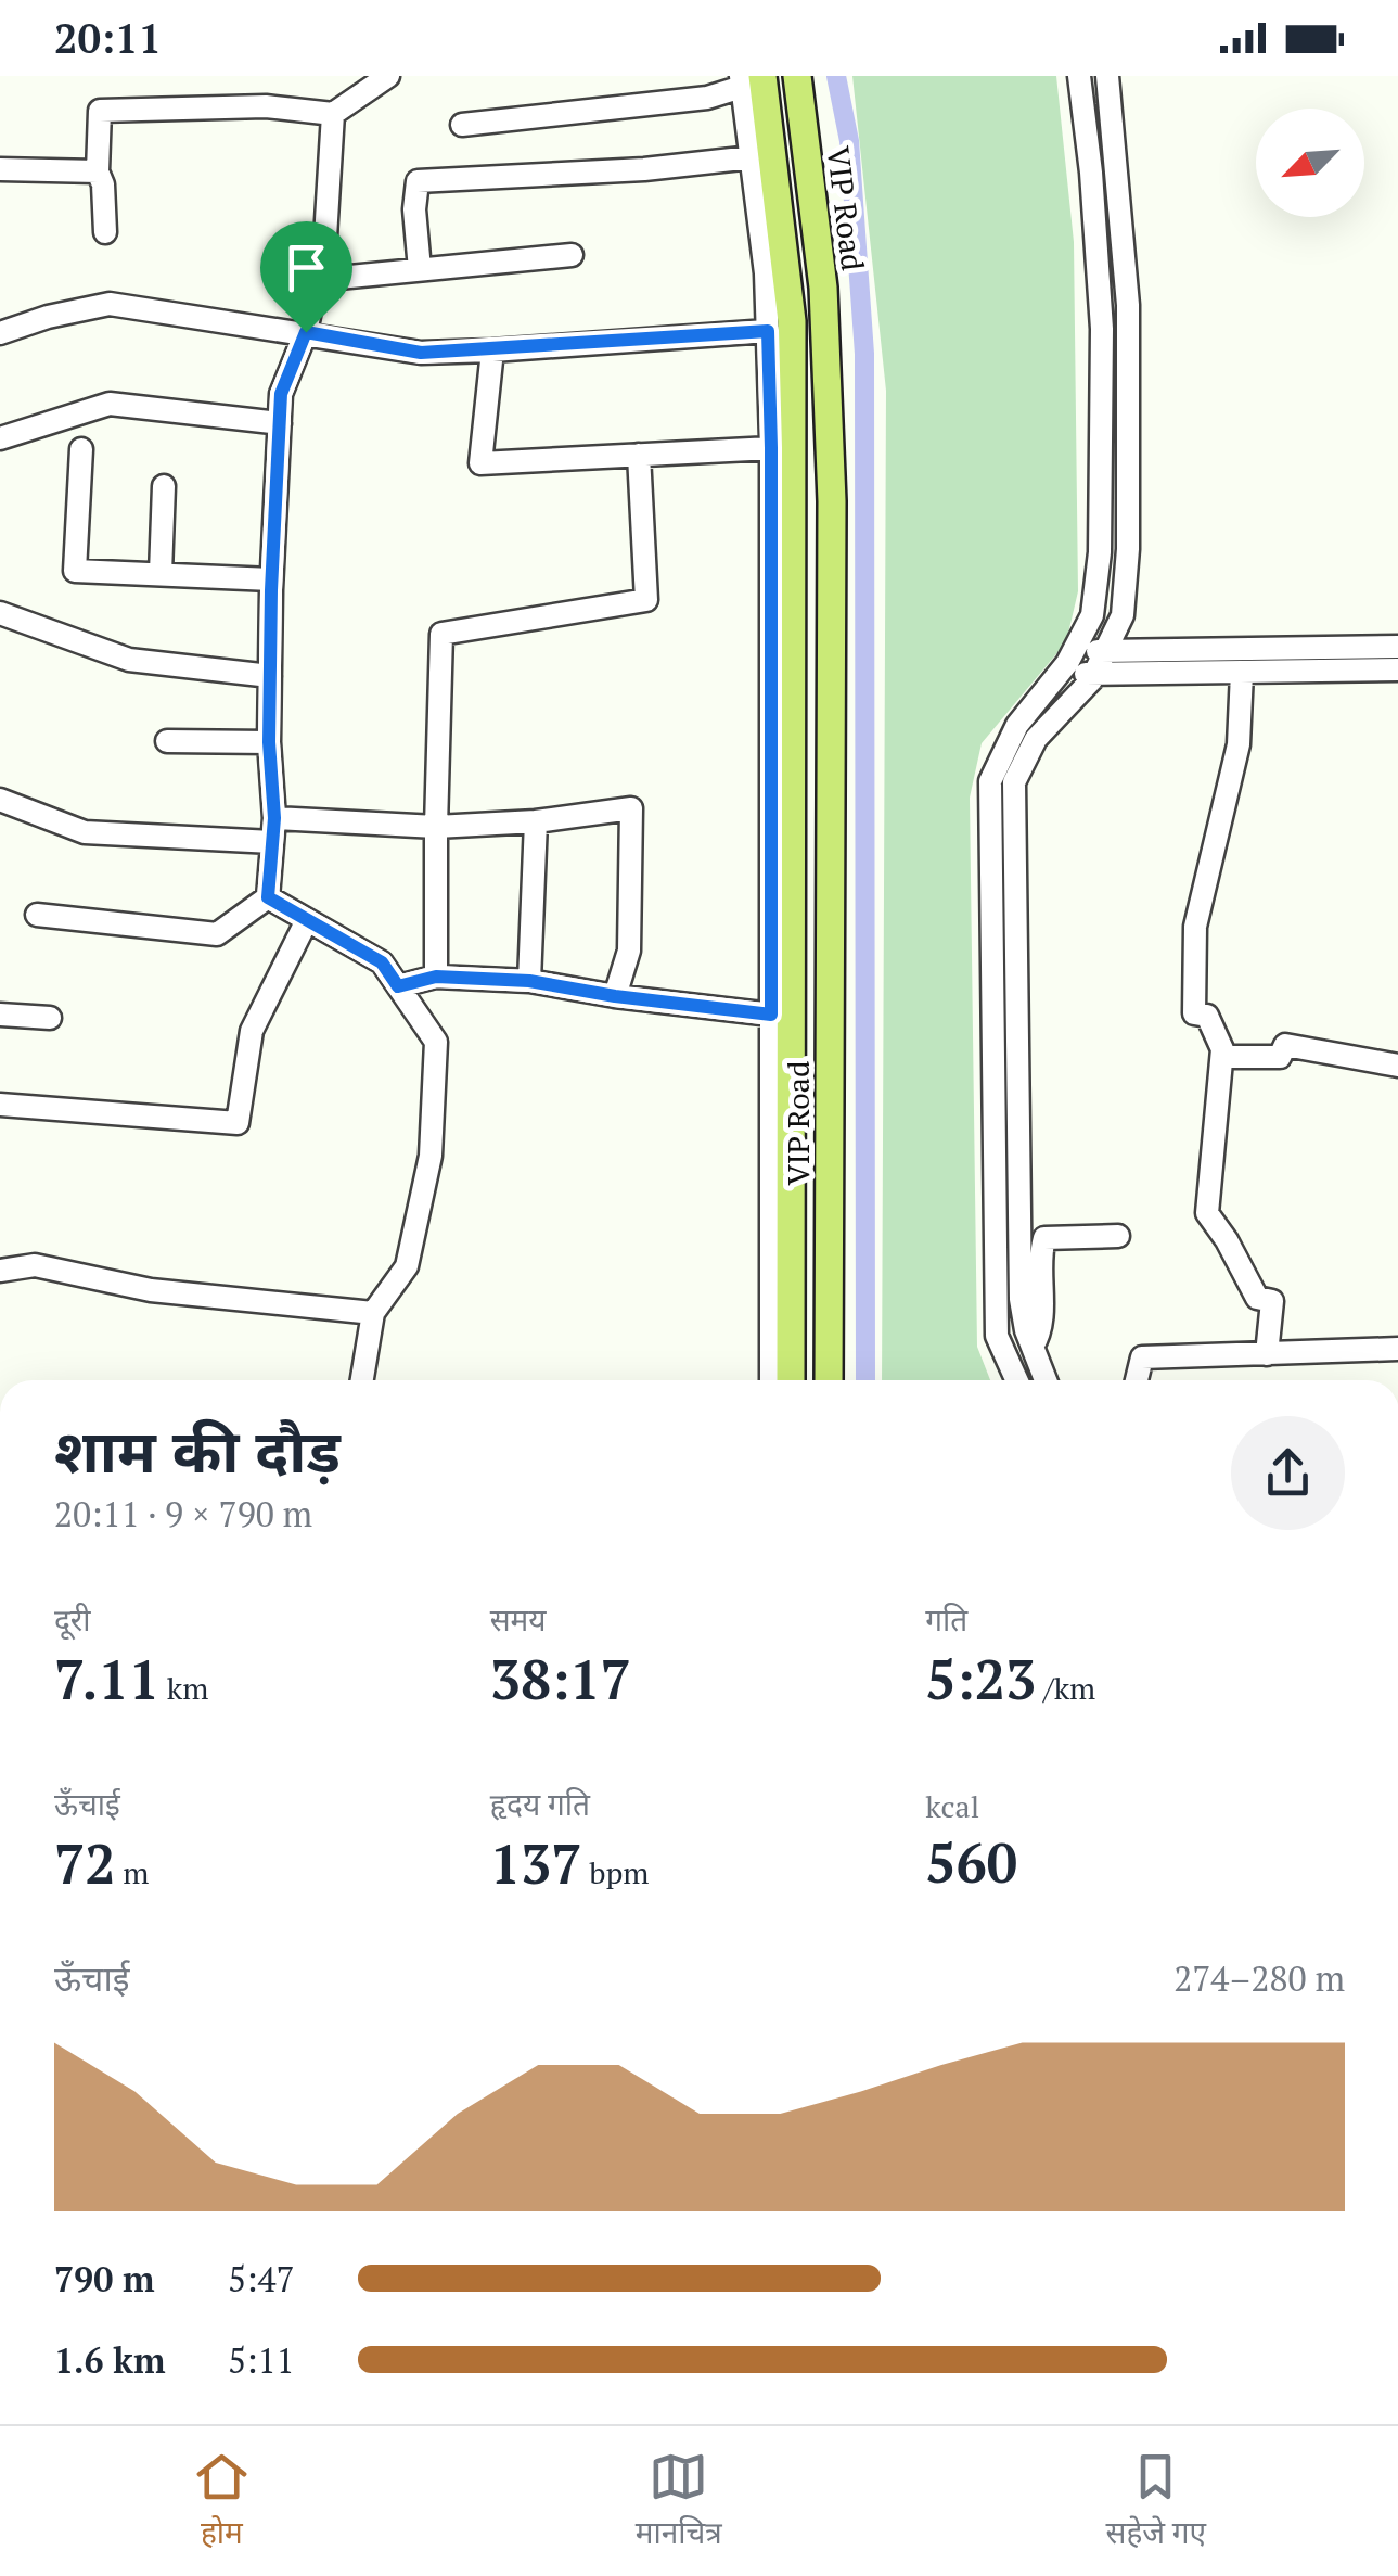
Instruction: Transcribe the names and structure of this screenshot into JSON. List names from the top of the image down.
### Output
{
  "streets": {
    "main road": ["VIP Road"]
  },
  "north": "bottom left",
  "page": {
    "status": "20:11",
    "heading": ["शाम की दौड़", "20:11 · 9 × 790 m"],
    "stats": [
      ["दूरी", "7.11 km"],
      ["समय", "38:17"],
      ["गति", "5:23 /km"],
      ["ऊँचाई", "72 m"],
      ["हृदय गति", "137 bpm"],
      ["kcal", "560"]
    ],
    "chart": ["ऊँचाई", "274–280 m"],
    "list": [
      {
        "name": "790 m",
        "note": "5:47"
      },
      {
        "name": "1.6 km",
        "note": "5:11"
      }
    ],
    "tabs": ["होम", "मानचित्र", "सहेजे गए"]
  }
}
